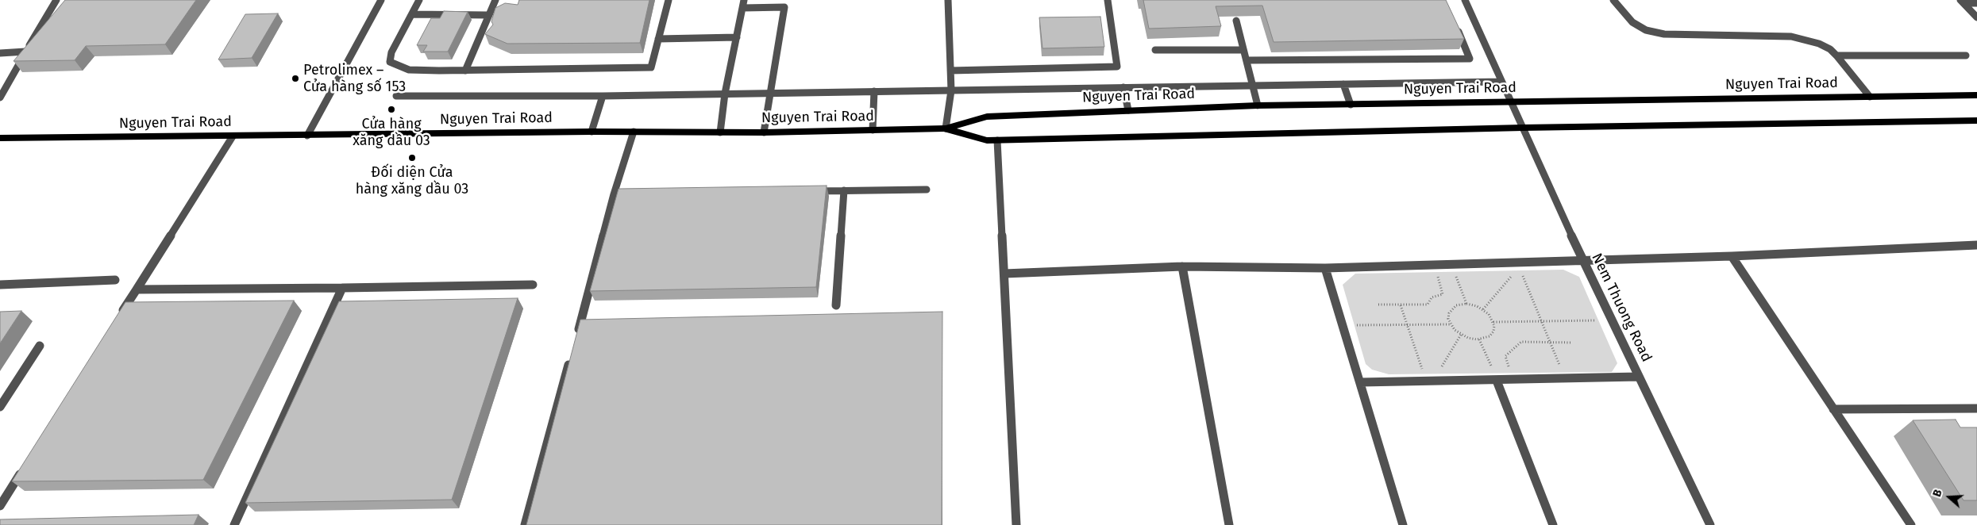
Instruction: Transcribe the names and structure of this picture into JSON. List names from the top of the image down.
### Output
{
  "streets": {
    "highway": ["Nguyen Trai Road"],
    "street": ["Nem Thuong Road"]
  },
  "crossings": [
    ["Nguyen Trai Road", "Nem Thuong Road"]
  ],
  "places": ["Petrolimex – Cửa hàng số 153", "Cửa hàng xăng dầu 03", "Đối diện Cửa hàng xăng dầu 03"],
  "north": "left"
}
